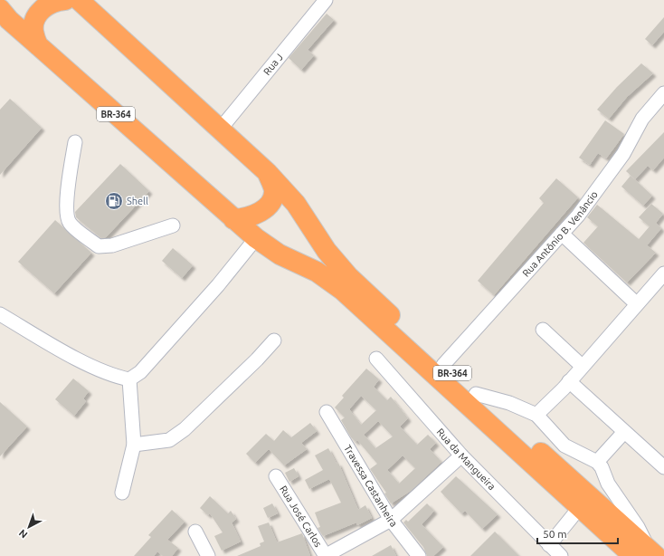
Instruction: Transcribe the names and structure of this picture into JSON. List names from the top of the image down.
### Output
{
  "streets": {
    "highway": ["BR-364"],
    "street": [
      "Rua J",
      "Rua Antônio B. Venâncio",
      "Rua da Mangueira",
      "Travessa Castanheira",
      "Rua José Carlos"
    ]
  },
  "crossings": [
    ["Rua J", "BR-364"],
    ["BR-364", "Rua Antônio B. Venâncio"]
  ],
  "places": {
    "fuel station": ["Shell"]
  },
  "scale_bar": "50 m",
  "north": "bottom left"
}
